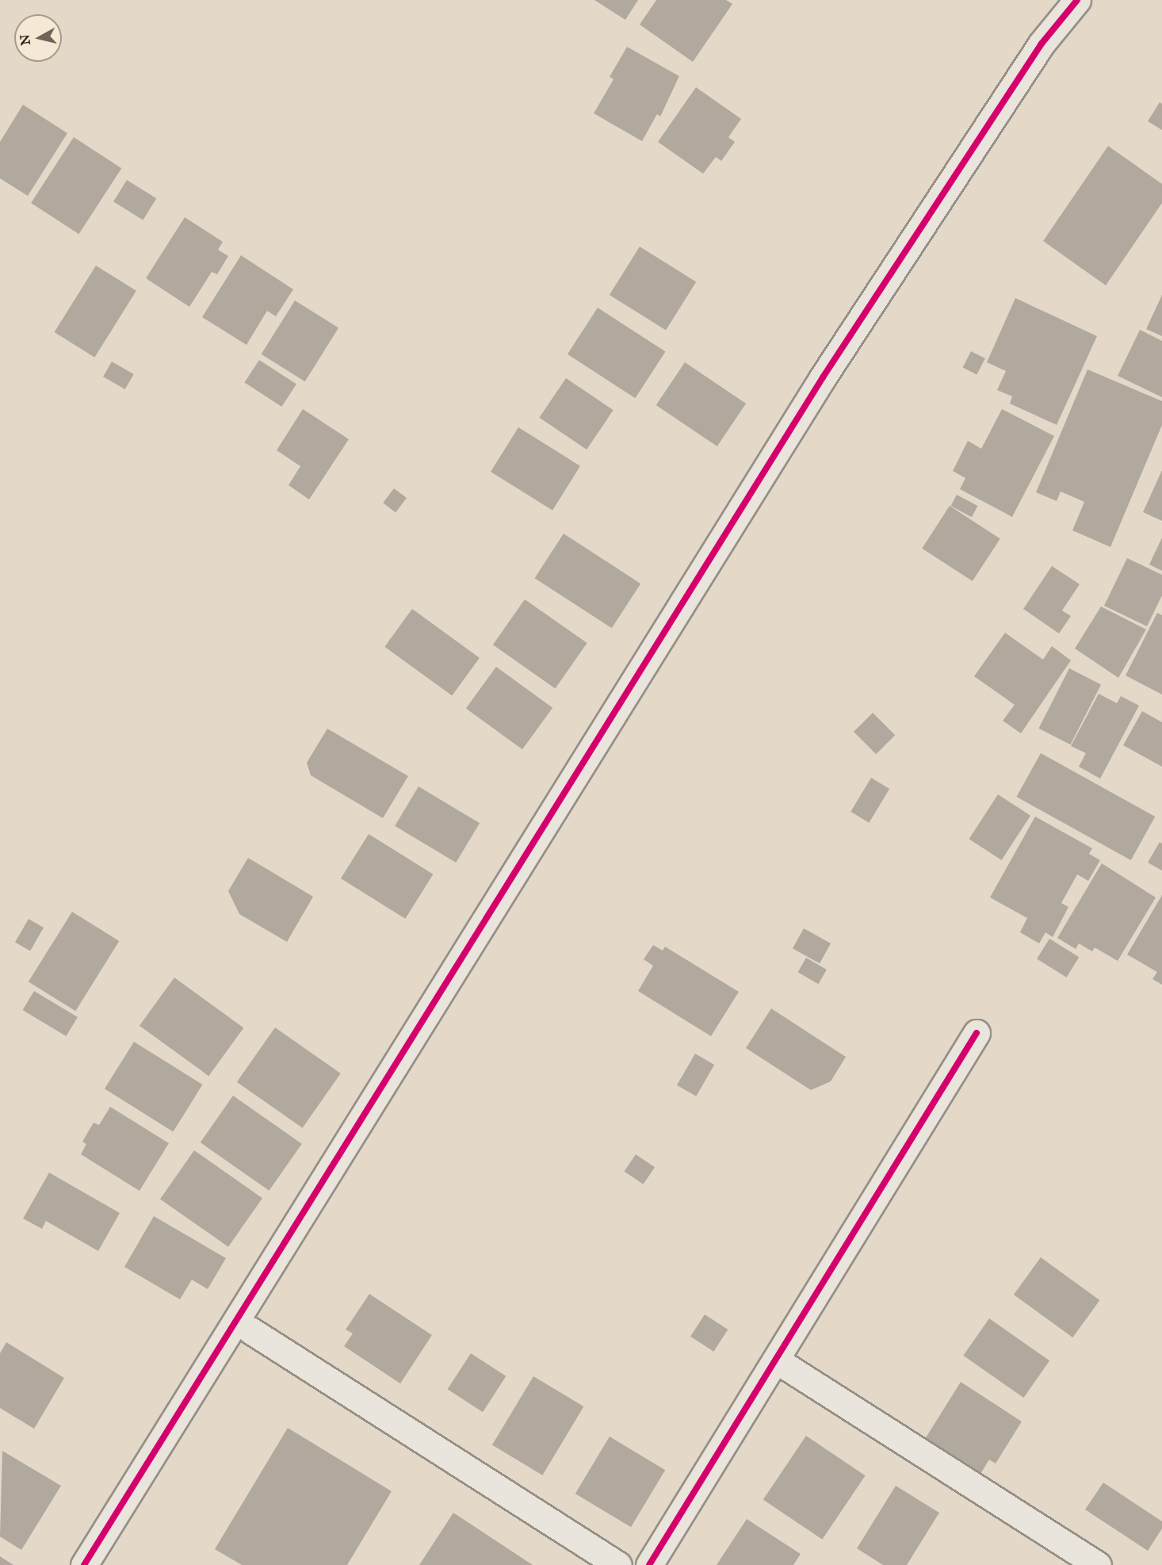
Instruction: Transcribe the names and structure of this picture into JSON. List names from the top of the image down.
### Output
{
  "north": "left"
}
